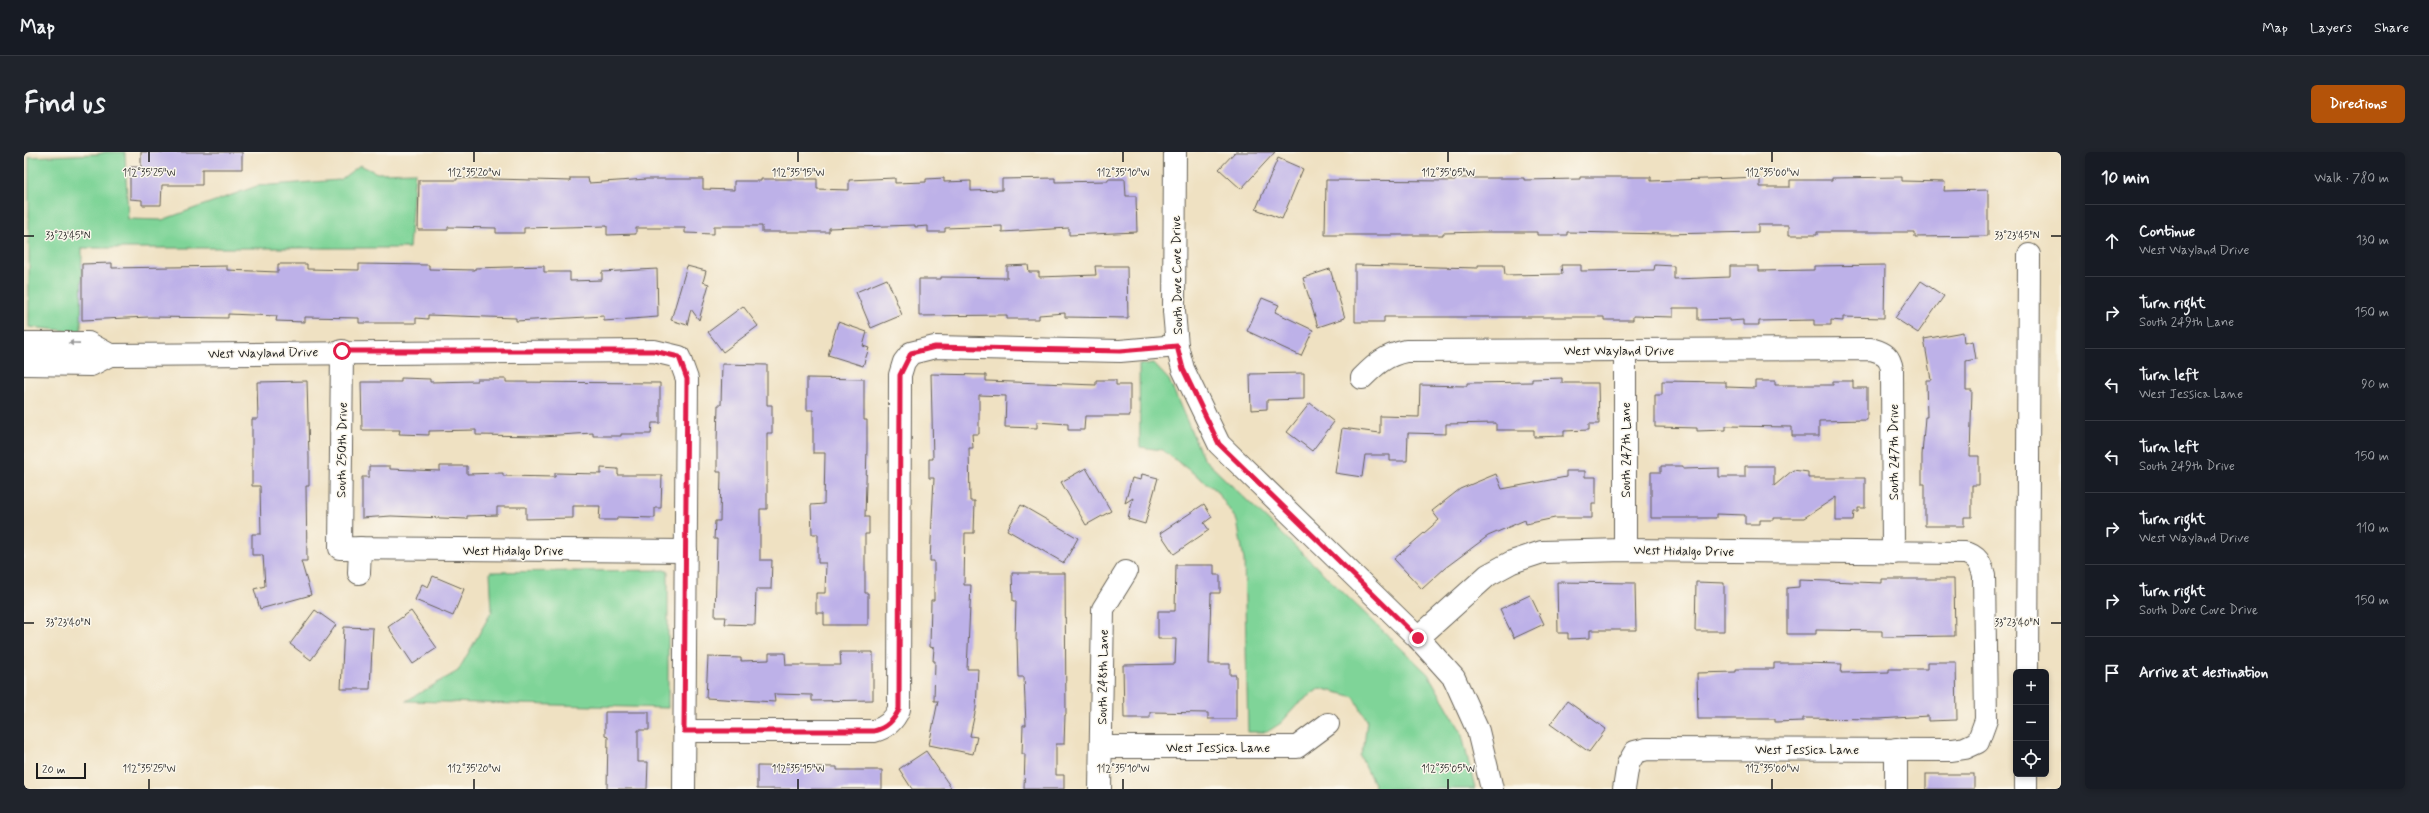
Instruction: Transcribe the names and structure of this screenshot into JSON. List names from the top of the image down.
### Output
{
  "streets": {
    "street": [
      "South Dove Cove Drive",
      "West Wayland Drive",
      "South 250th Drive",
      "South 247th Lane",
      "South 247th Drive",
      "West Hidalgo Drive",
      "South 248th Lane",
      "West Jessica Lane"
    ]
  },
  "crossings": [
    ["South Dove Cove Drive", "West Hidalgo Drive"],
    ["West Wayland Drive", "South 250th Drive"],
    ["West Wayland Drive", "South 247th Lane"],
    ["West Wayland Drive", "South 247th Drive"],
    ["West Wayland Drive", "West Hidalgo Drive"],
    ["South 250th Drive", "West Hidalgo Drive"],
    ["South 247th Lane", "West Hidalgo Drive"],
    ["South 247th Drive", "West Hidalgo Drive"],
    ["West Hidalgo Drive", "West Jessica Lane"],
    ["South 248th Lane", "West Jessica Lane"]
  ],
  "scale_bar": "20 m",
  "page": {
    "header": "Map",
    "nav": ["Map", "Layers", "Share"],
    "buttons": "Directions",
    "title": "Find us",
    "heading": ["10 min", "Walk · 780 m"],
    "list": [
      ["Continue", "West Wayland Drive", "130 m"],
      ["Turn right", "South 249th Lane", "150 m"],
      ["Turn left", "West Jessica Lane", "90 m"],
      ["Turn left", "South 249th Drive", "150 m"],
      ["Turn right", "West Wayland Drive", "110 m"],
      ["Turn right", "South Dove Cove Drive", "150 m"],
      "Arrive at destination"
    ],
    "map_buttons": ["+", "−"],
    "scale": "20 m"
  },
  "coordinates": [
    "112°35'25\"W",
    "112°35'20\"W",
    "112°35'15\"W",
    "112°35'10\"W",
    "112°35'05\"W",
    "112°35'00\"W",
    "33°23'45\"N",
    "33°23'40\"N"
  ]
}
